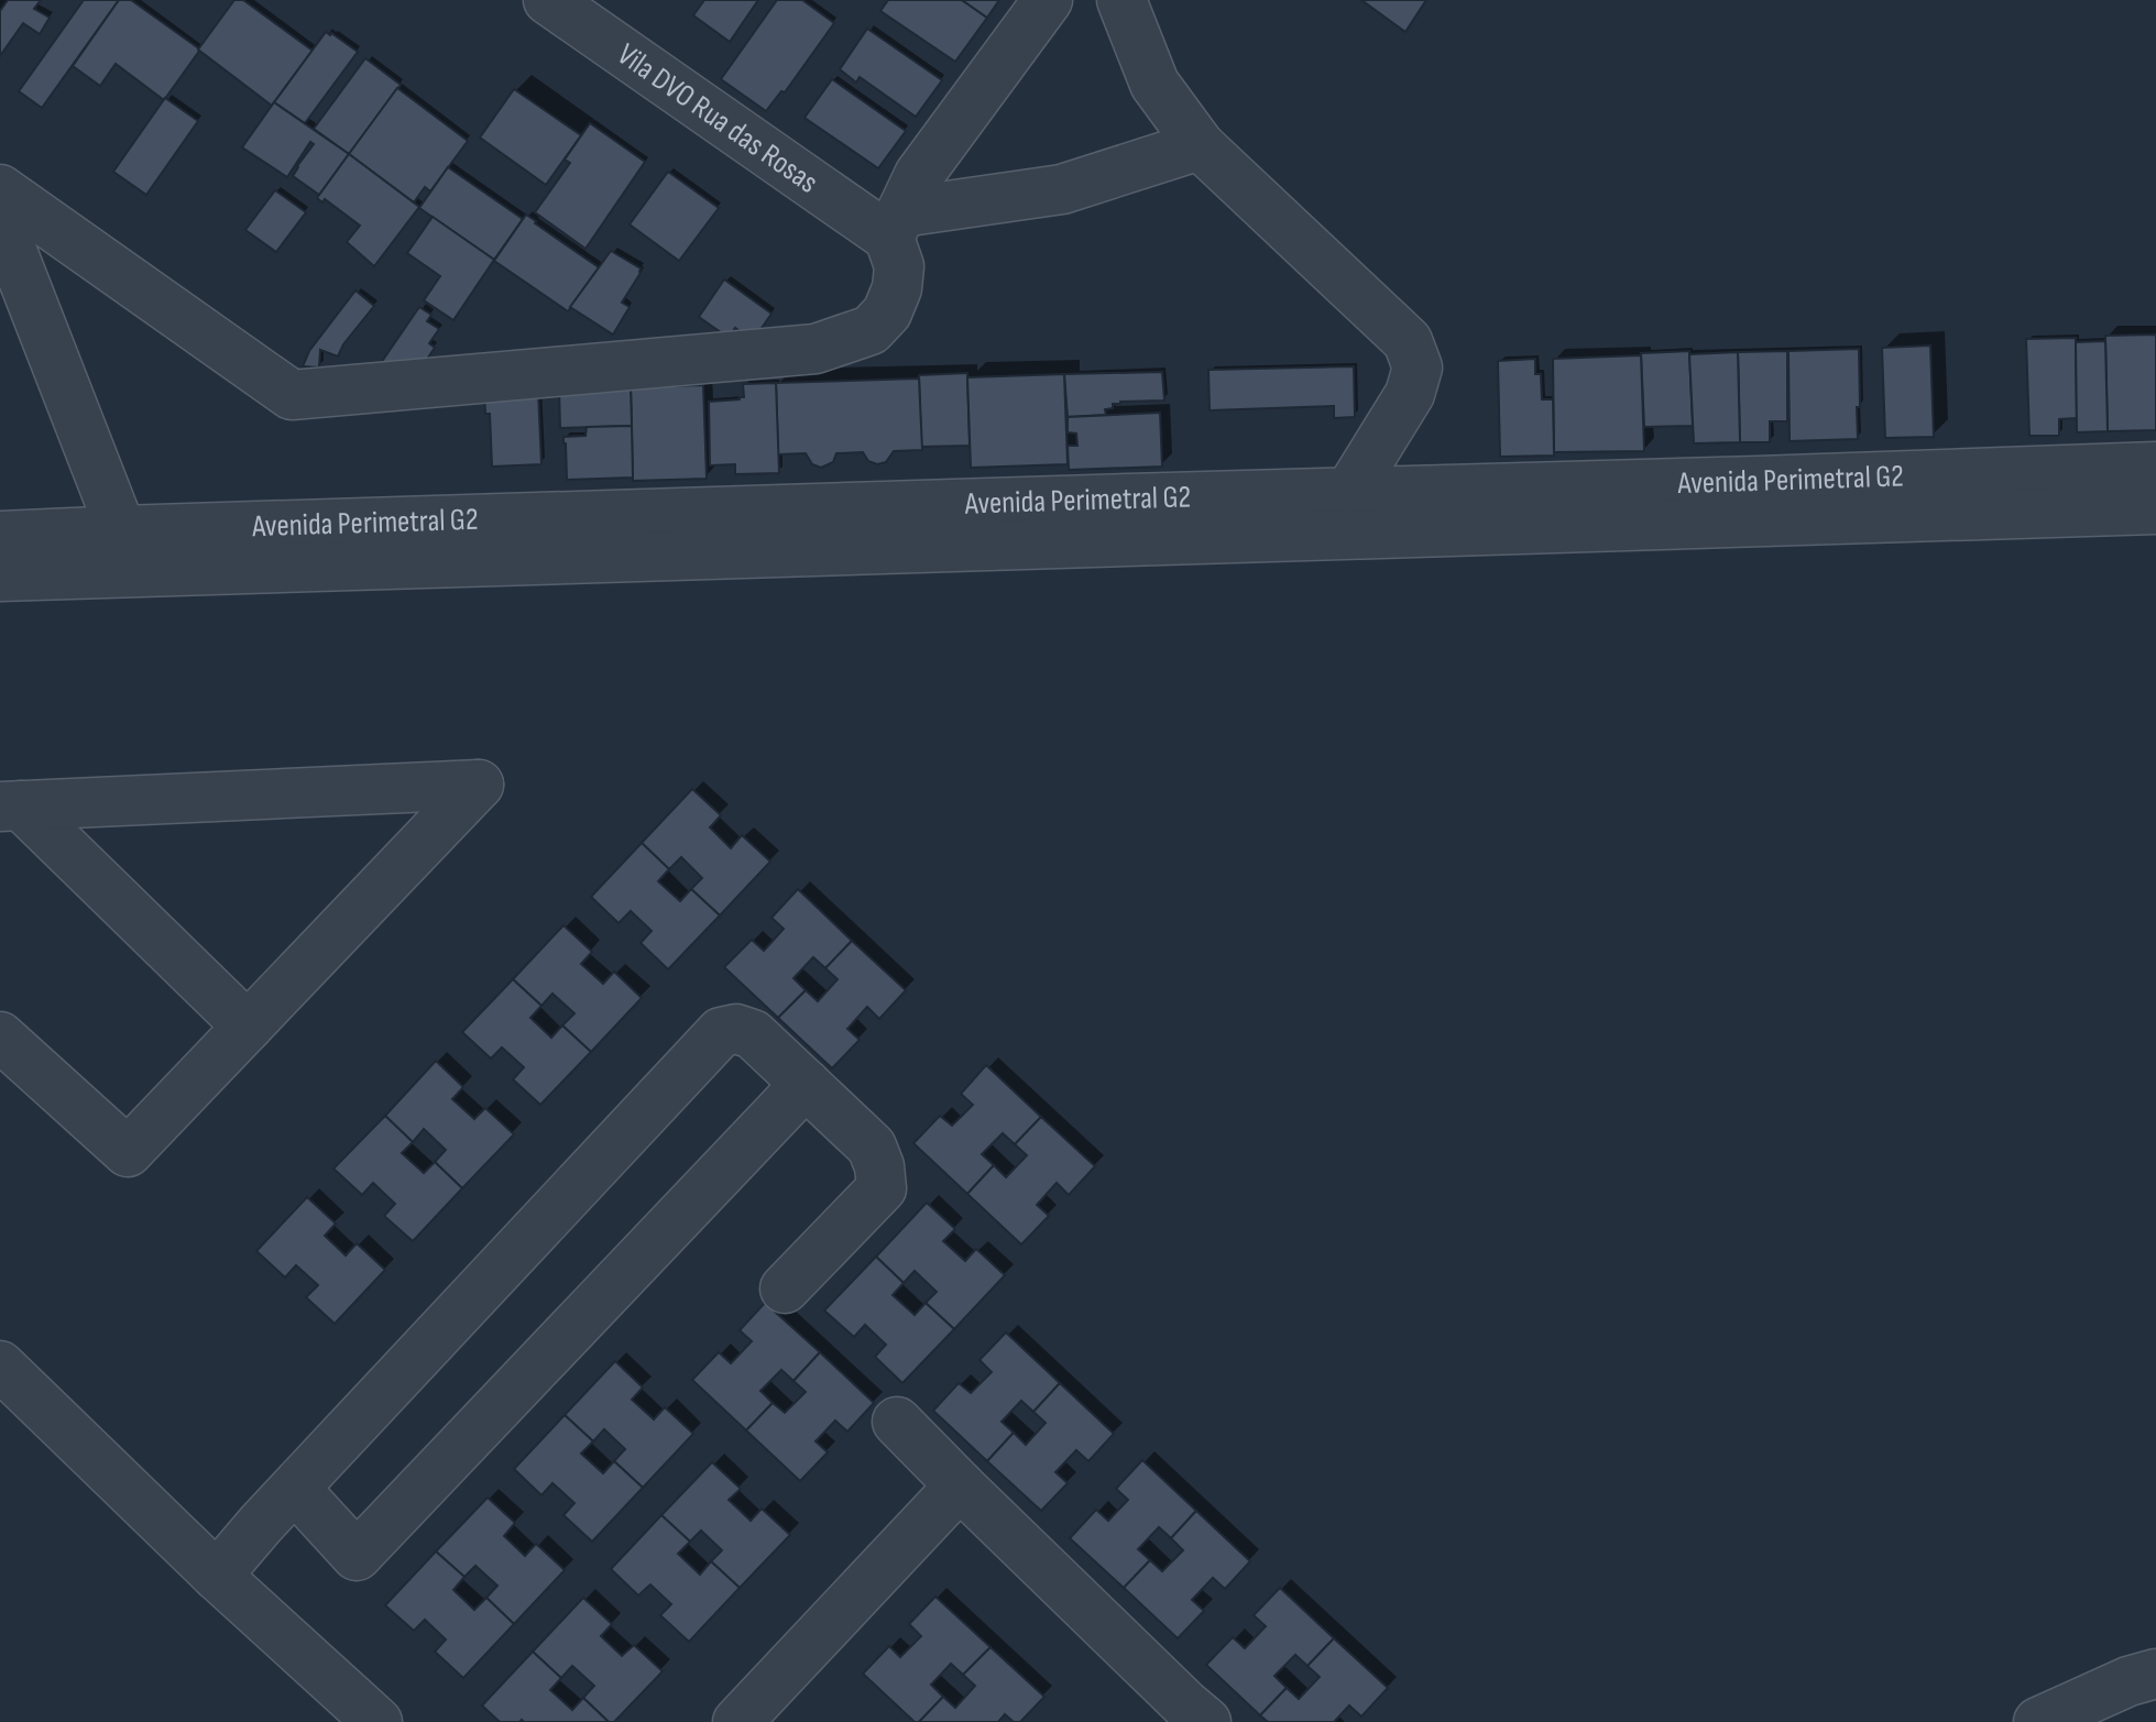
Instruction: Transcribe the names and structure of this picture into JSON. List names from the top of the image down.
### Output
{
  "streets": {
    "street": ["Vila DVO Rua das Rosas", "Avenida Perimetral G2"]
  }
}
